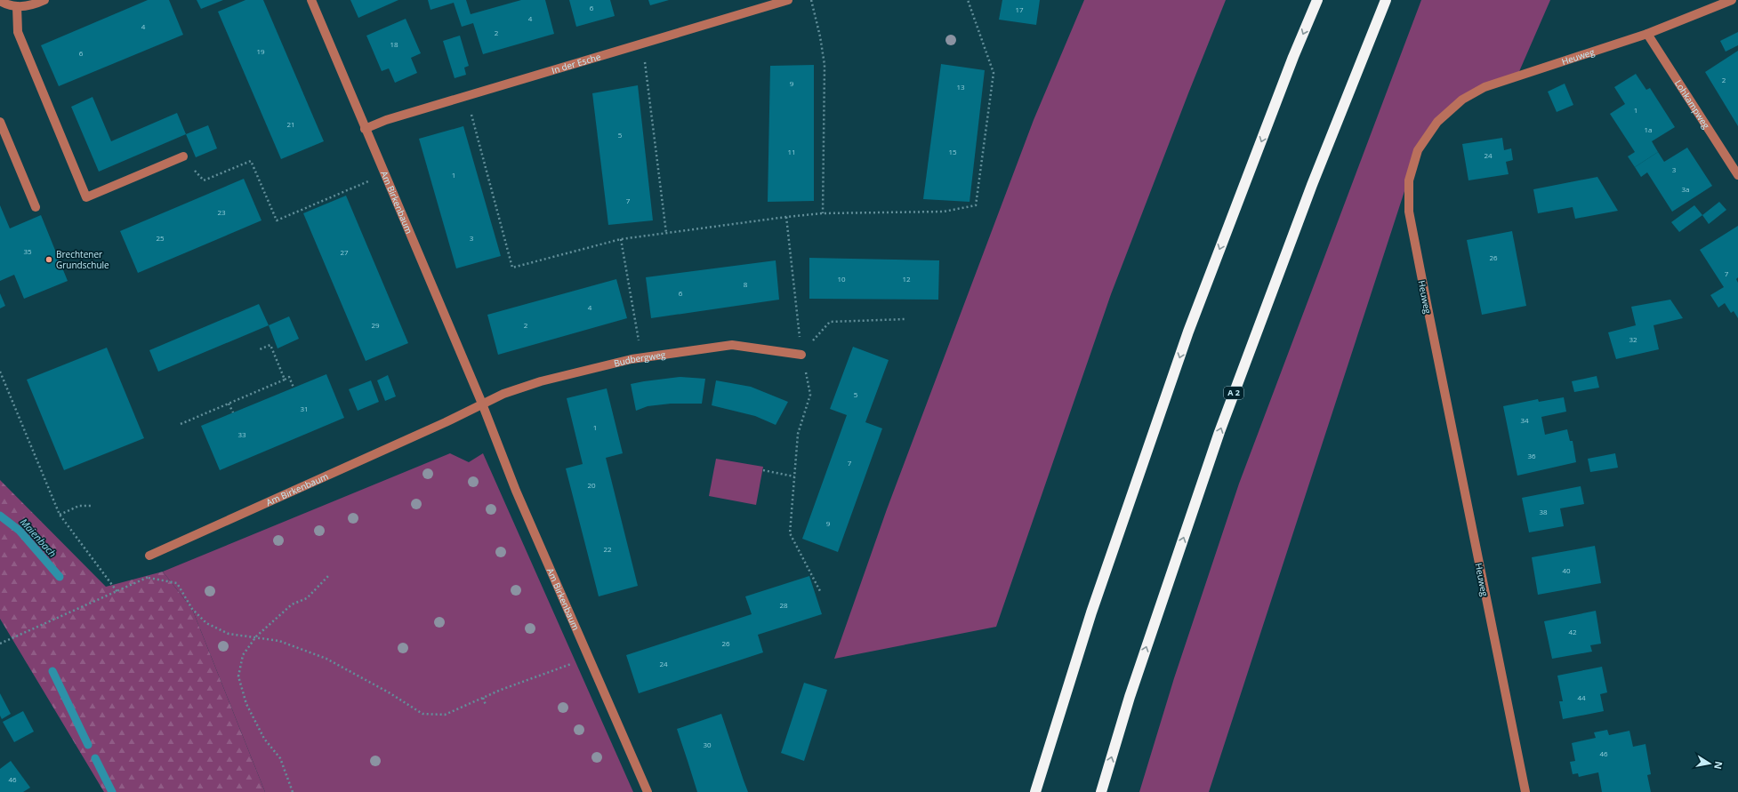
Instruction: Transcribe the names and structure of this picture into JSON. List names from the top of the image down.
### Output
{
  "streets": {
    "highway": ["A 2"],
    "street": [
      "Heuweg",
      "In der Esche",
      "Lohkampweg",
      "Am Birkenbaum",
      "Budbergweg"
    ]
  },
  "crossings": [
    ["Heuweg", "Lohkampweg"],
    ["In der Esche", "Am Birkenbaum"],
    ["Am Birkenbaum", "Budbergweg"]
  ],
  "water": ["Maienbach"],
  "places": ["Brechtener Grundschule"],
  "house_numbers": [
    "6",
    "17",
    "4",
    "4",
    "2",
    "18",
    "19",
    "6",
    "2",
    "9",
    "13",
    "1",
    "21",
    "1a",
    "5",
    "11",
    "15",
    "24",
    "3",
    "1",
    "3a",
    "7",
    "23",
    "25",
    "3",
    "35",
    "27",
    "26",
    "7",
    "10",
    "12",
    "8",
    "6",
    "4",
    "29",
    "2",
    "32",
    "5",
    "31",
    "34",
    "1",
    "33",
    "36",
    "7",
    "20",
    "38",
    "9",
    "22",
    "40",
    "28",
    "42",
    "26",
    "24",
    "44",
    "30",
    "46",
    "46"
  ],
  "north": "right"
}
